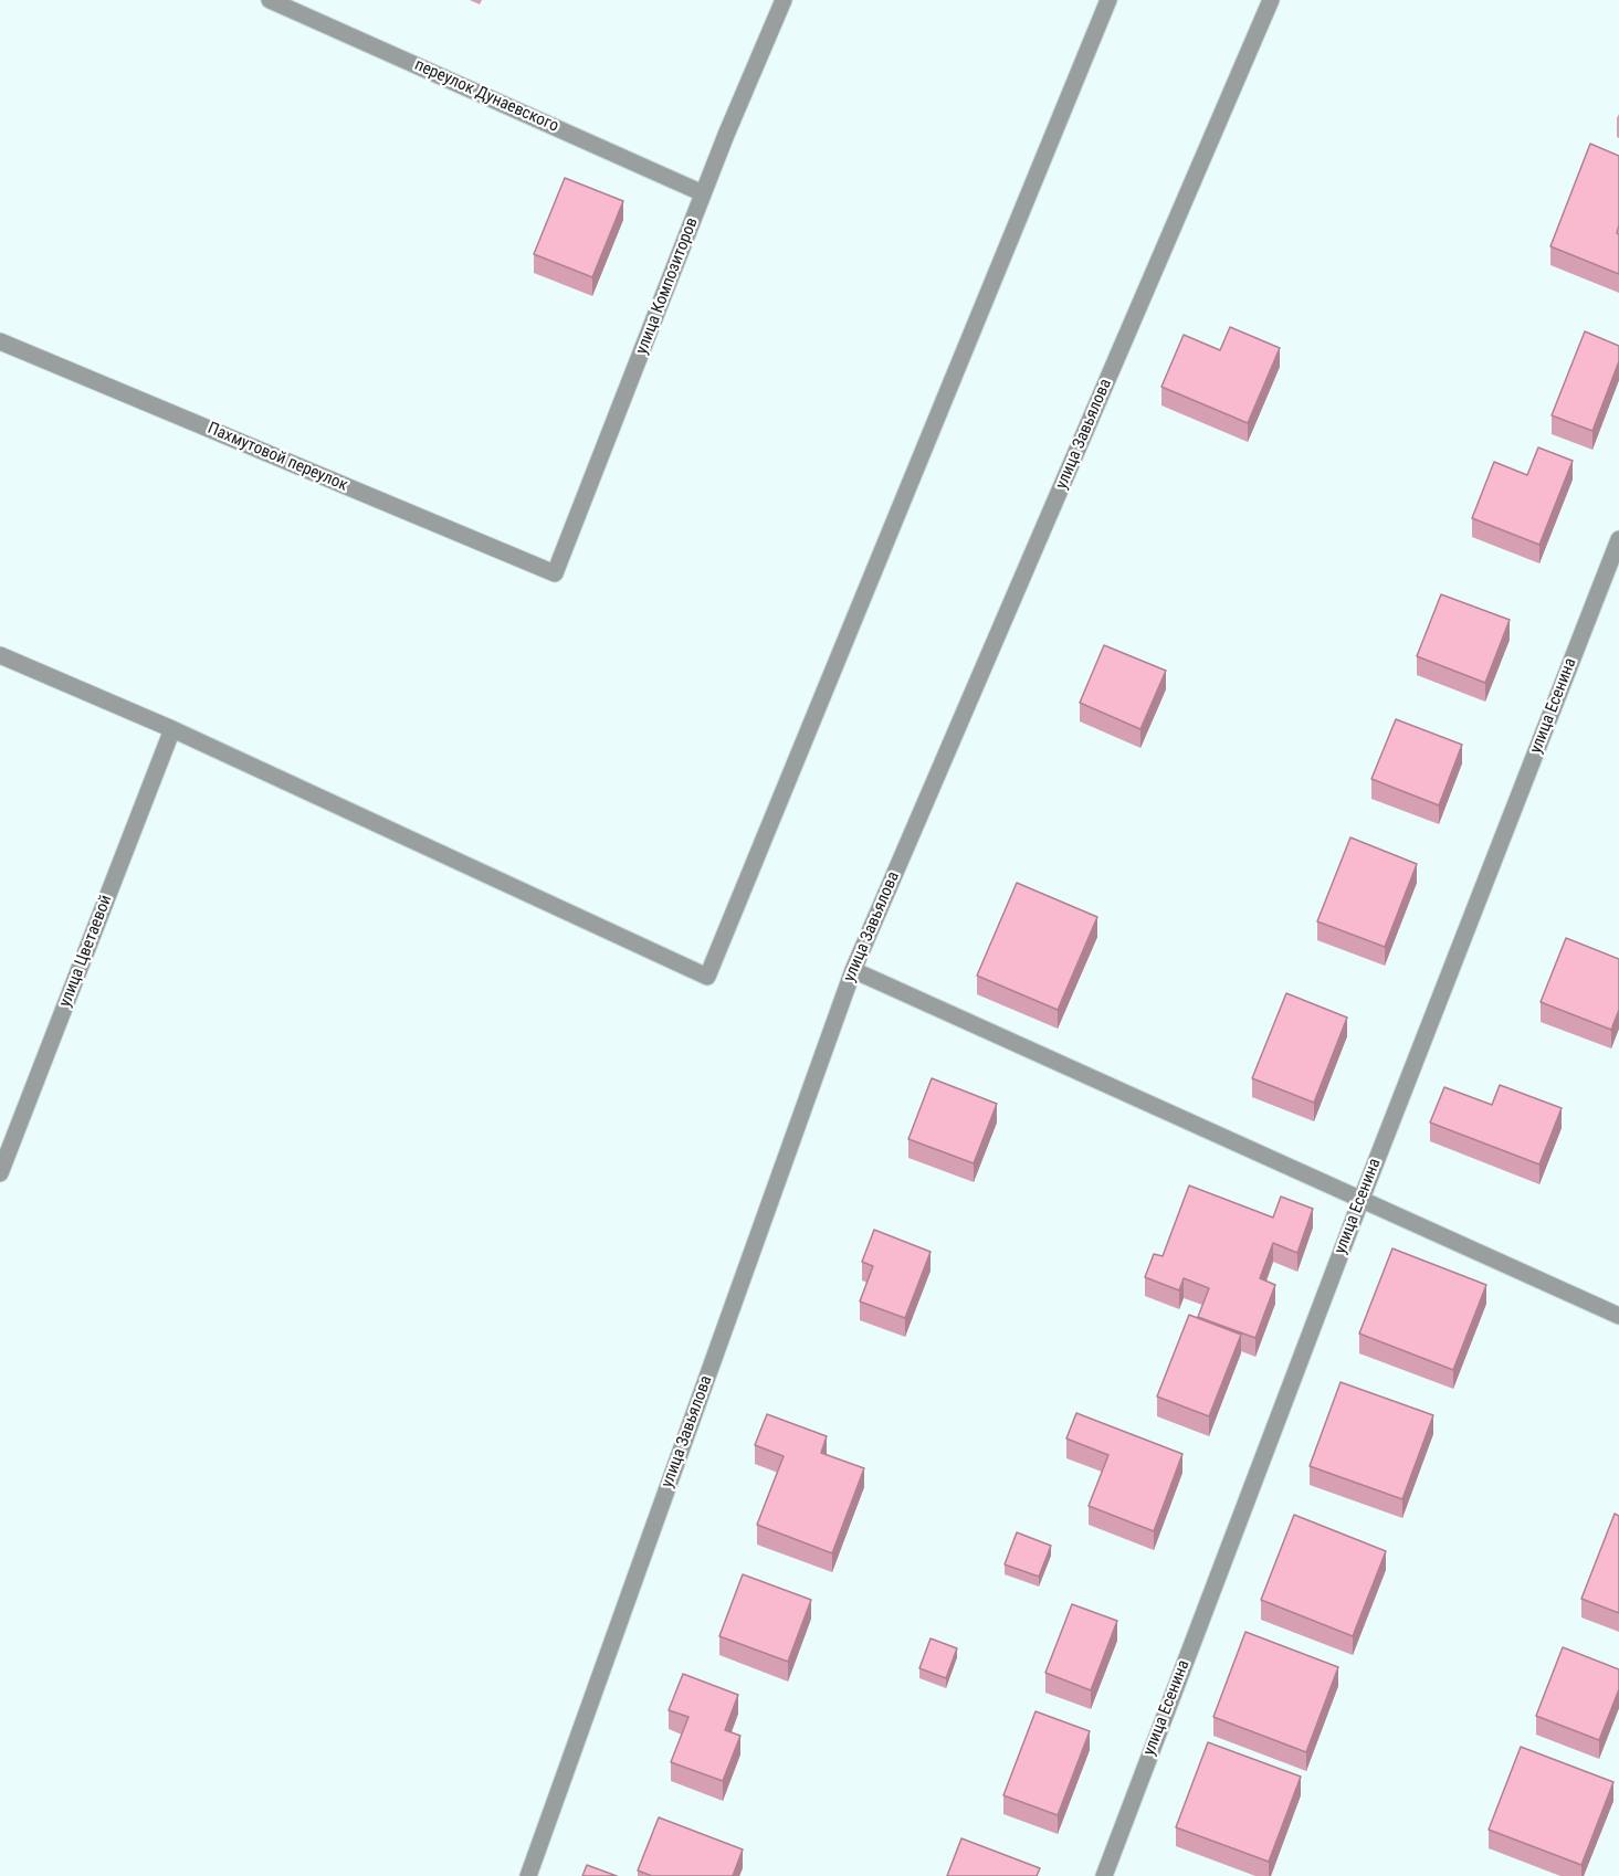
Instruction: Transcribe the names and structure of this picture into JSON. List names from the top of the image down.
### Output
{
  "streets": {
    "street": [
      "переулок Дунаевского",
      "улица Композиторов",
      "улица Завьялова",
      "Пахмутовой переулок",
      "улица Есенина",
      "улица Цветаевой"
    ]
  },
  "crossings": [
    ["переулок Дунаевского", "улица Композиторов"],
    ["улица Композиторов", "Пахмутовой переулок"]
  ]
}
